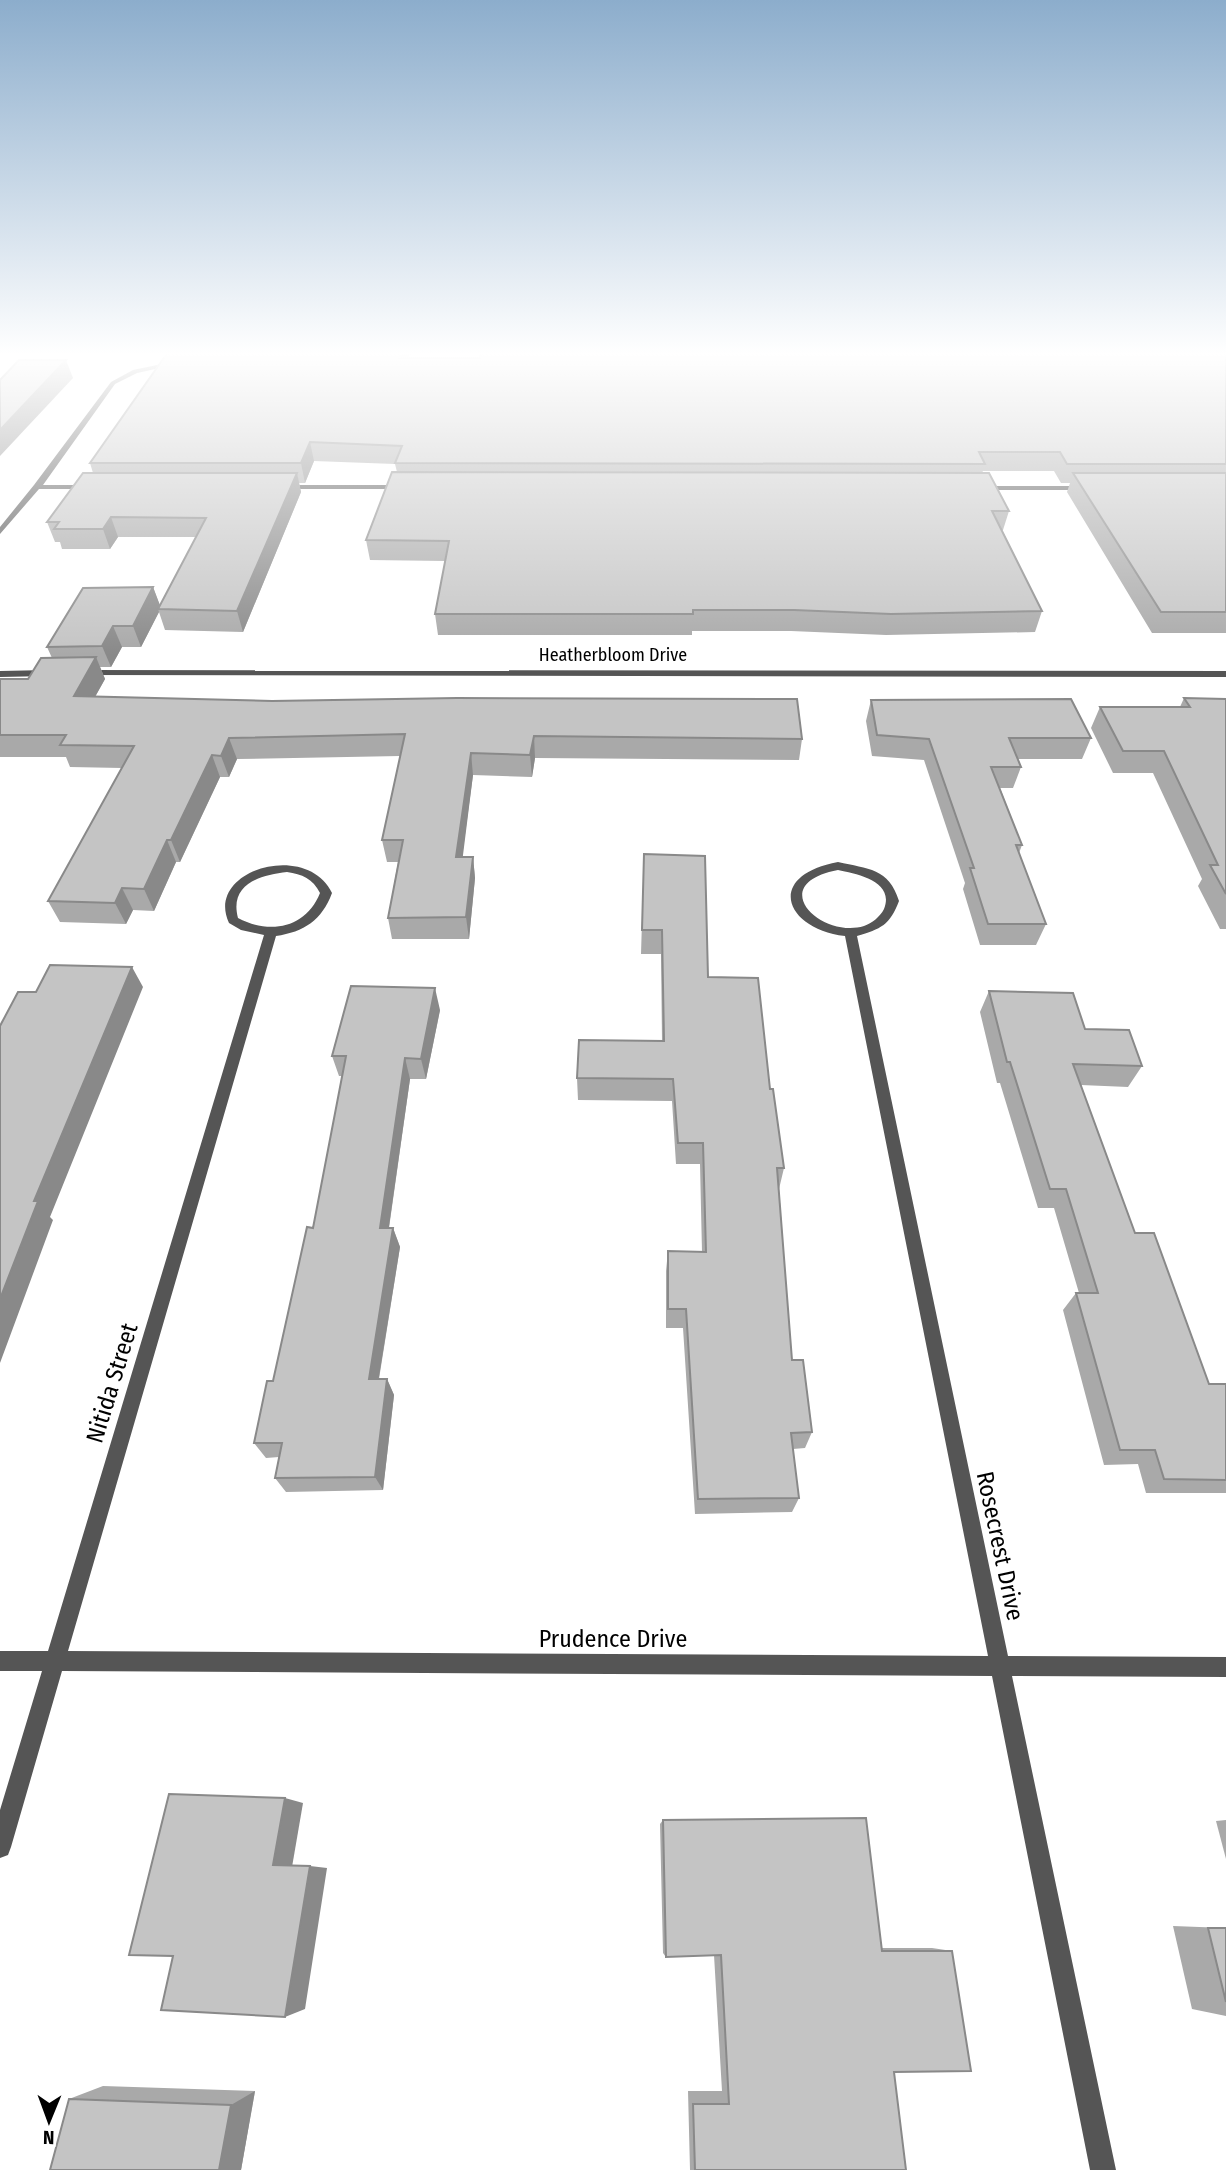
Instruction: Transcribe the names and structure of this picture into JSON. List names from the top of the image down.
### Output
{
  "streets": {
    "street": [
      "Heatherbloom Drive",
      "Nitida Street",
      "Rosecrest Drive",
      "Prudence Drive"
    ]
  },
  "crossings": [
    ["Nitida Street", "Prudence Drive"],
    ["Rosecrest Drive", "Prudence Drive"]
  ],
  "north": "bottom"
}
